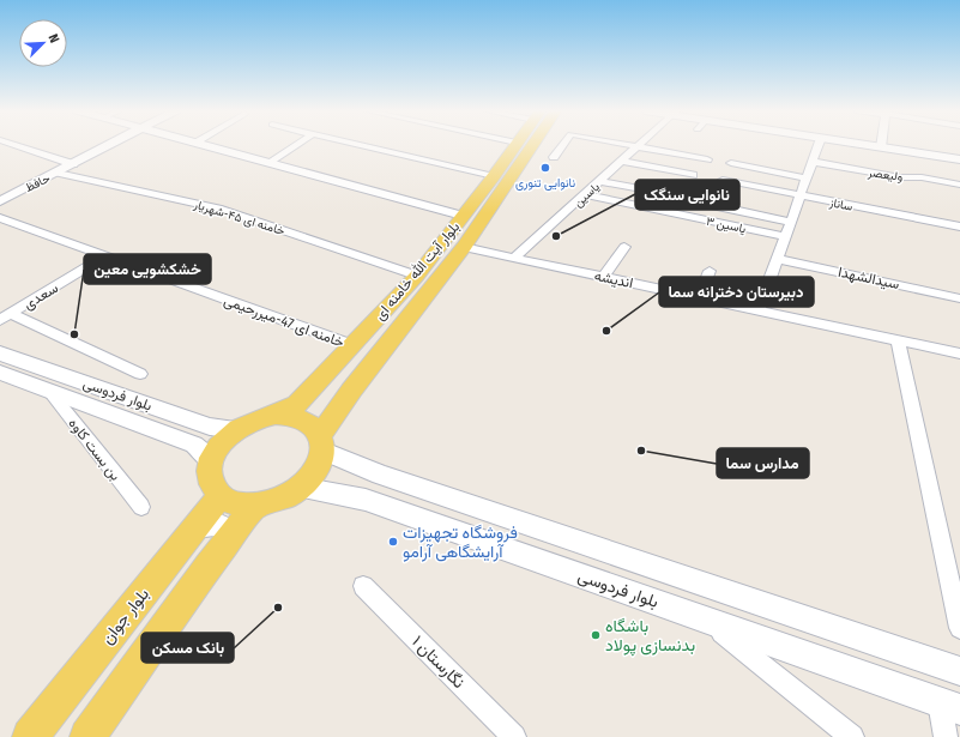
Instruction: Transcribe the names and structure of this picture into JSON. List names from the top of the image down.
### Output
{
  "streets": {
    "main road": ["بلوار آیت الله خامنه ای", "بلوار جوان"],
    "street": [
      "ولیعصر",
      "حافظ",
      "یاسین",
      "ساناز",
      "خامنه ای ۴۵-شهریار",
      "یاسین ۳",
      "سیدالشهدا",
      "اندیشه",
      "سعدی",
      "خامنه ای 47-میررحیمی",
      "بلوار فردوسی",
      "بن بست کاوه",
      "نگارستان ۱"
    ]
  },
  "crossings": [
    ["حافظ", "خامنه ای ۴۵-شهریار"],
    ["یاسین", "یاسین ۳"],
    ["یاسین", "اندیشه"],
    ["خامنه ای ۴۵-شهریار", "بلوار آیت الله خامنه ای"],
    ["بلوار آیت الله خامنه ای", "اندیشه"],
    ["بلوار آیت الله خامنه ای", "خامنه ای 47-میررحیمی"],
    ["بلوار آیت الله خامنه ای", "بلوار فردوسی"],
    ["بلوار آیت الله خامنه ای", "بلوار جوان"],
    ["سعدی", "خامنه ای 47-میررحیمی"],
    ["بلوار فردوسی", "بن بست کاوه"],
    ["بلوار فردوسی", "بلوار جوان"]
  ],
  "places": [
    "نانوایی تنوری",
    "نانوایی سنگک",
    "دبیرستان دخترانه سما",
    "خشکشویی معین",
    "مدارس سما",
    "فروشگاه تجهیزات آرایشگاهی آرامو",
    "بانک مسکن",
    "باشگاه بدنسازی پولاد"
  ],
  "north": "top right"
}
